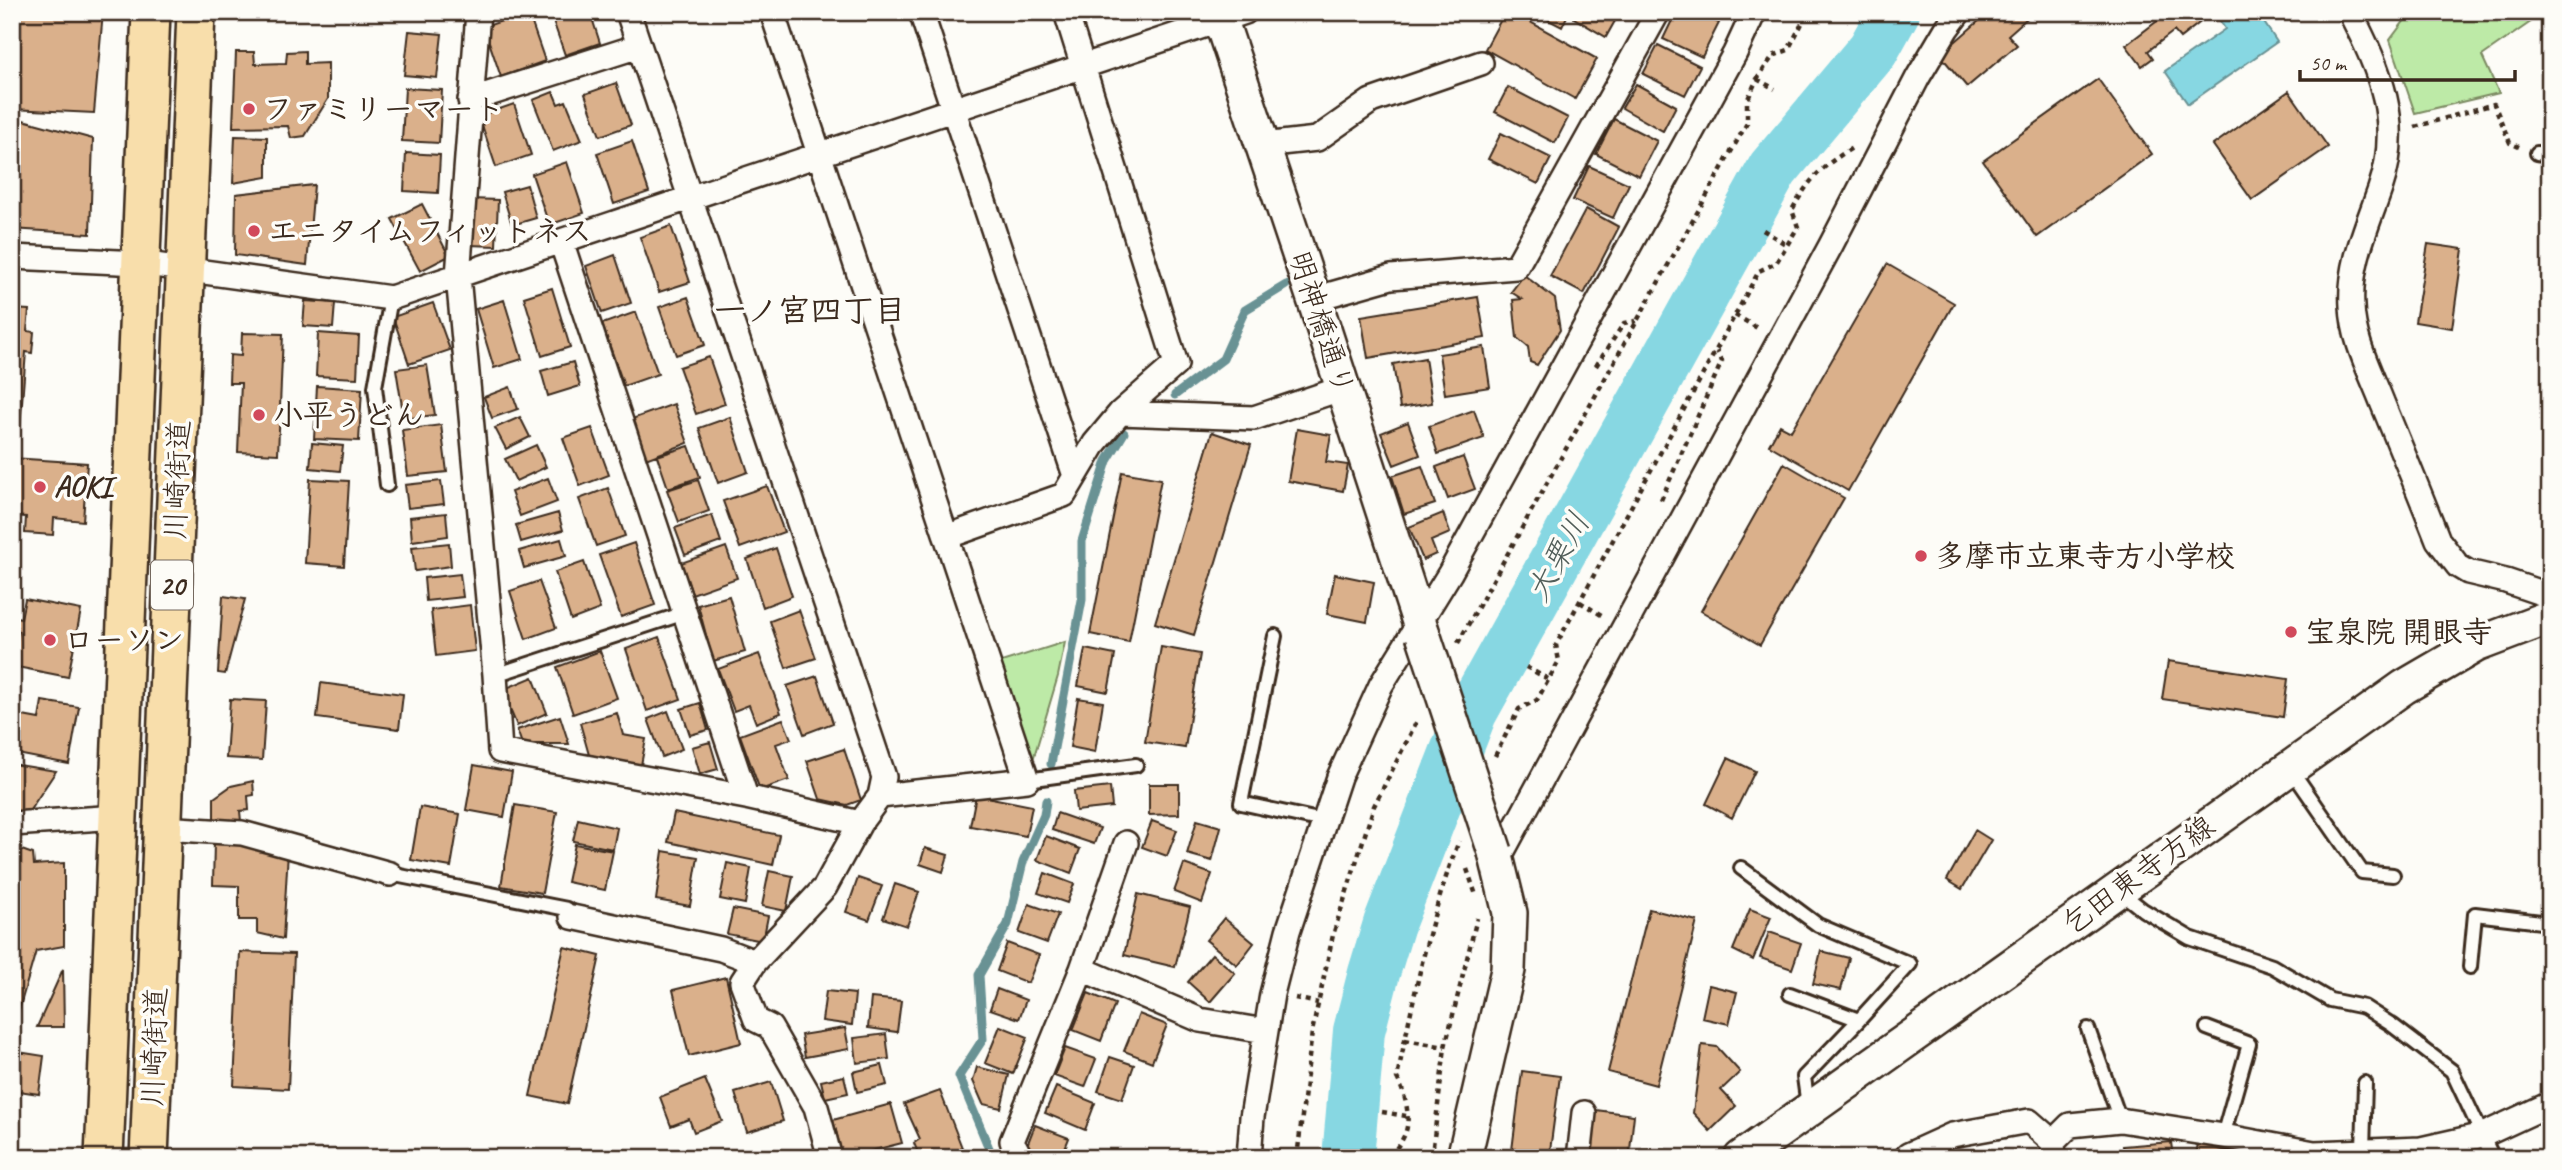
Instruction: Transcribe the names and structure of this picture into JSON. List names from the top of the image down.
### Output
{
  "streets": {
    "main road": ["川崎街道", "20"],
    "street": ["明神橋通り", "乞田東寺方線"]
  },
  "districts": ["一ノ宮四丁目"],
  "water": ["大栗川"],
  "places": [
    "ファミリーマート",
    "エニタイムフィットネス",
    "小平うどん",
    "AOKI",
    "多摩市立東寺方小学校",
    "宝泉院 開眼寺",
    "ローソン"
  ],
  "scale_bar": "50 m"
}
